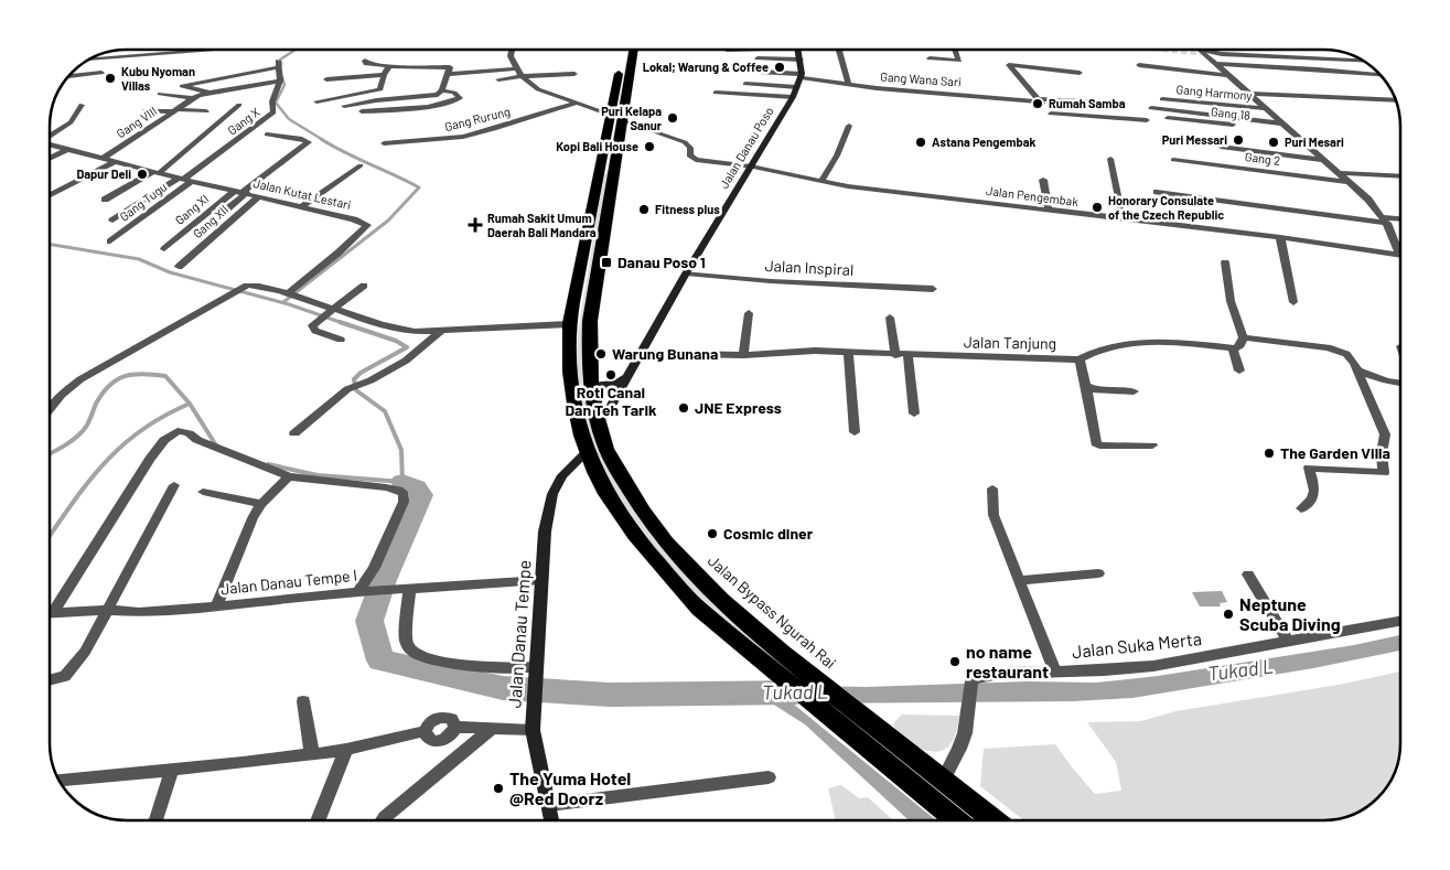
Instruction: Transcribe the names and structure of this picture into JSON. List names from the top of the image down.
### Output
{
  "streets": {
    "highway": ["Jalan Bypass Ngurah Rai"],
    "street": [
      "Gang Wana Sari",
      "Gang Harmony",
      "Gang 18",
      "Gang Rurung",
      "Gang X",
      "Gang VIII",
      "Jalan Danau Poso",
      "Gang 2",
      "Jalan Kutat Lestari",
      "Jalan Pengembak",
      "Gang Tugu",
      "Gang XI",
      "Gang XII",
      "Jalan Inspiral",
      "Jalan Tanjung",
      "Jalan Danau Tempe I",
      "Jalan Danau Tempe",
      "Jalan Suka Merta"
    ]
  },
  "crossings": [
    ["Gang Wana Sari", "Jalan Danau Poso"],
    ["Gang X", "Gang VIII"],
    ["Gang X", "Jalan Kutat Lestari"],
    ["Gang X", "Gang Tugu"],
    ["Gang VIII", "Jalan Kutat Lestari"],
    ["Jalan Danau Poso", "Jalan Pengembak"],
    ["Jalan Danau Poso", "Jalan Inspiral"],
    ["Jalan Danau Poso", "Jalan Tanjung"],
    ["Jalan Danau Poso", "Jalan Bypass Ngurah Rai"],
    ["Jalan Kutat Lestari", "Gang Tugu"],
    ["Jalan Kutat Lestari", "Gang XI"],
    ["Jalan Kutat Lestari", "Gang XII"],
    ["Jalan Pengembak", "Jalan Bypass Ngurah Rai"],
    ["Jalan Danau Tempe I", "Jalan Danau Tempe"],
    ["Jalan Bypass Ngurah Rai", "Jalan Danau Tempe"],
    ["Jalan Bypass Ngurah Rai", "Jalan Suka Merta"]
  ],
  "water": ["Tukad L"],
  "places": {
    "other": [
      "Lokal; Warung & Coffee",
      "Kubu Nyoman Villas",
      "Rumah Samba",
      "Puri Kelapa Sanur",
      "Puri Messari",
      "Astana Pengembak",
      "Puri Mesari",
      "Kopi Bali House",
      "Dapur Deli",
      "Honorary Consulate of the Czech Republic",
      "Fitness plus",
      "Warung Bunana",
      "Roti Canai Dan Teh Tarik",
      "JNE Express",
      "The Garden Villa",
      "Cosmic diner",
      "Neptune Scuba Diving",
      "no name restaurant",
      "The Yuma Hotel @Red Doorz"
    ],
    "health": ["Rumah Sakit Umum Daerah Bali Mandara"],
    "transit": ["Danau Poso 1"]
  }
}
